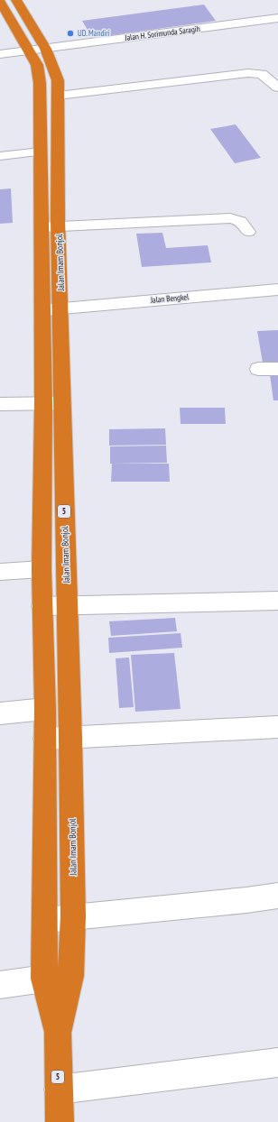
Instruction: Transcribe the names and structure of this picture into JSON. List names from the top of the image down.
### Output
{
  "streets": {
    "highway": ["Jalan Imam Bonjol", "5"],
    "street": ["Jalan H. Sorimunda Saragih", "Jalan Bengkel"]
  },
  "crossings": [
    ["Jalan H. Sorimunda Saragih", "Jalan Imam Bonjol"],
    ["Jalan Imam Bonjol", "Jalan Bengkel"]
  ],
  "places": ["UD. Mandiri"]
}
